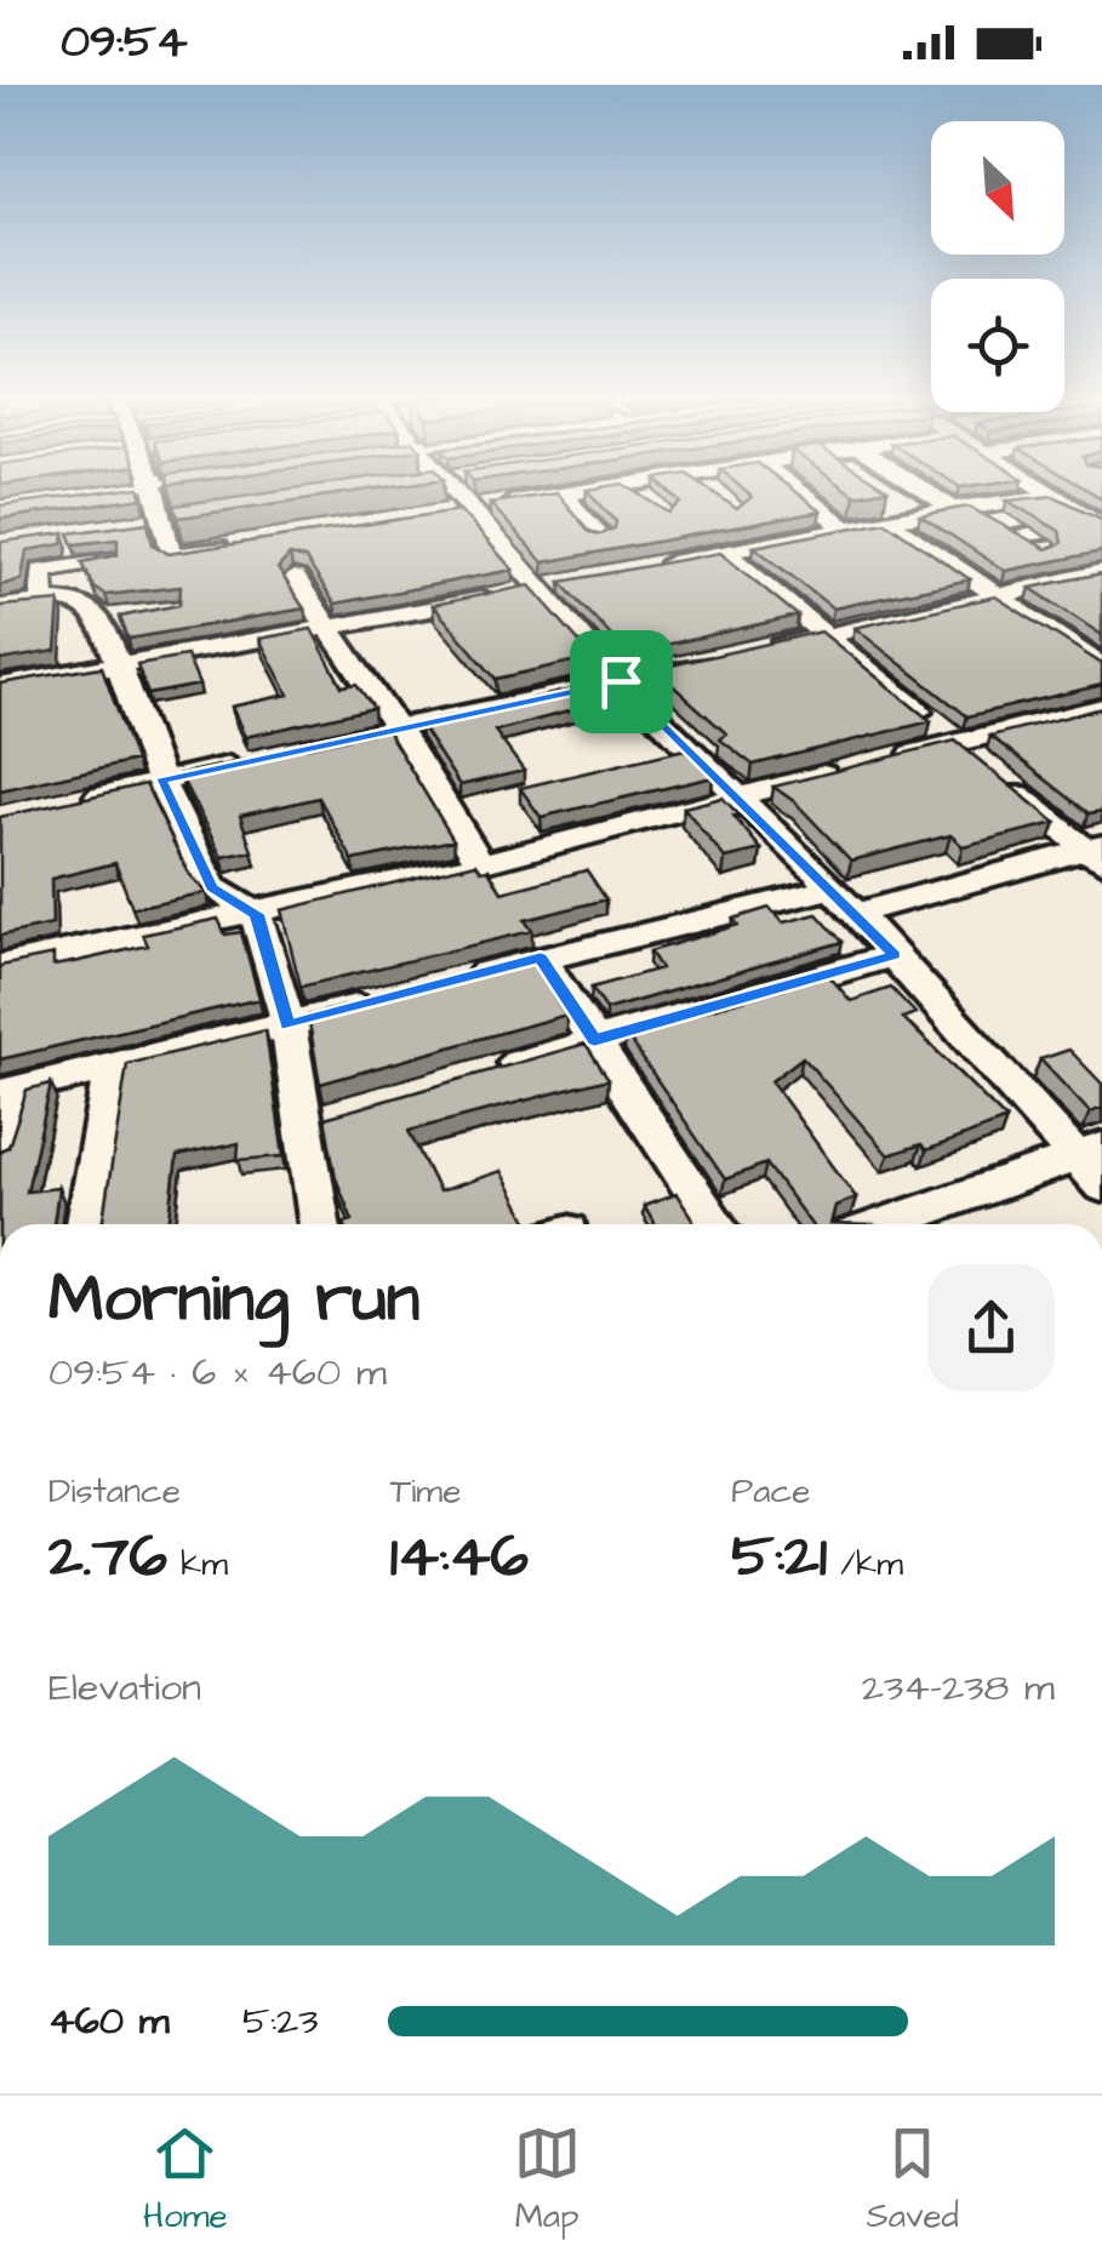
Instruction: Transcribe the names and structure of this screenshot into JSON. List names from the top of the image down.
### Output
{
  "north": "bottom right",
  "page": {
    "status": "09:54",
    "heading": ["Morning run", "09:54 · 6 × 460 m"],
    "stats": [
      ["Distance", "2.76 km"],
      ["Time", "14:46"],
      ["Pace", "5:21 /km"]
    ],
    "chart": ["Elevation", "234–238 m"],
    "list": [
      {
        "name": "460 m",
        "note": "5:23"
      }
    ],
    "tabs": ["Home", "Map", "Saved"]
  }
}
